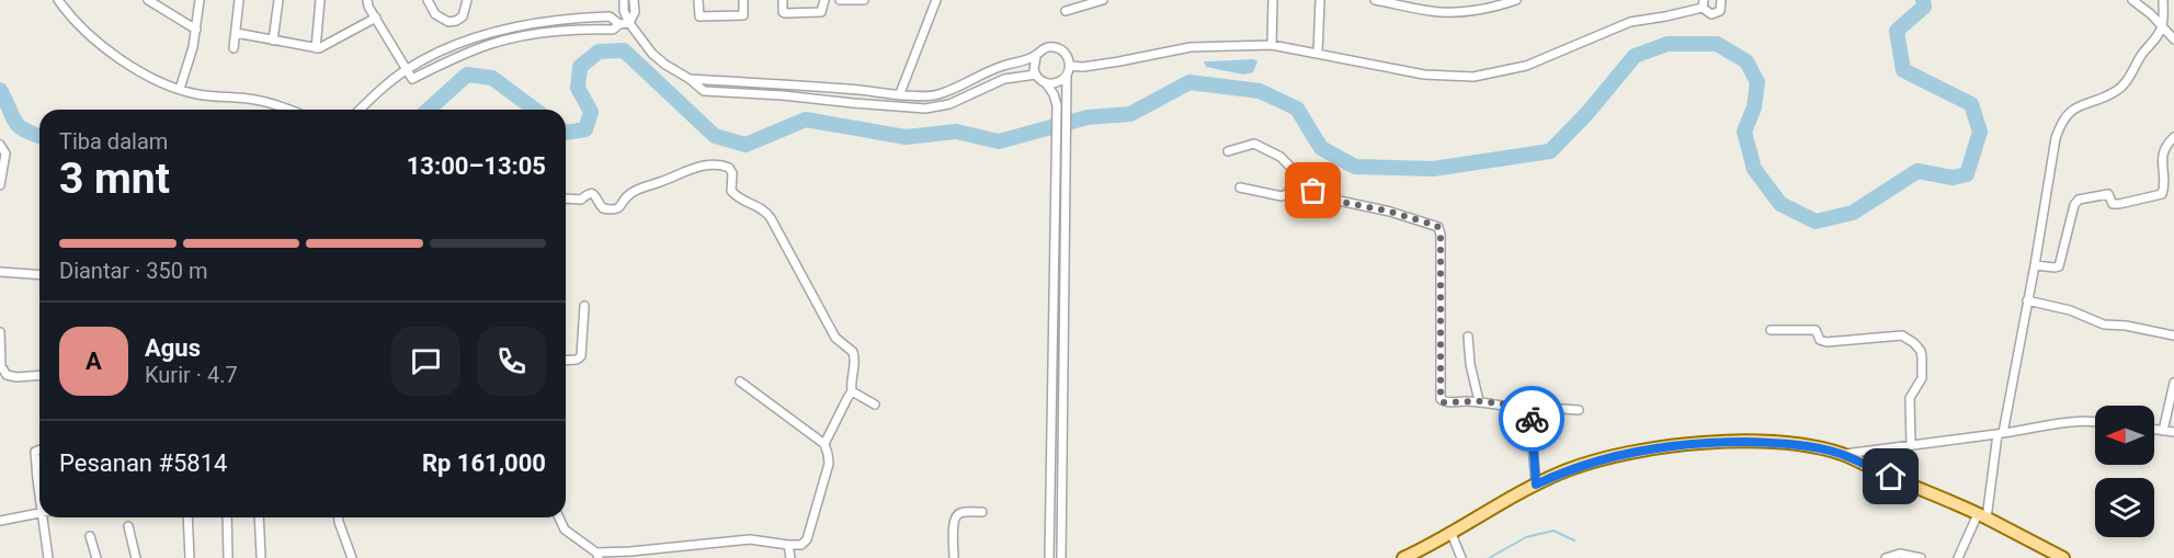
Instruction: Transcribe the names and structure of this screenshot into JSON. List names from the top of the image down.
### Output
{
  "north": "left",
  "page": {
    "heading": ["3 mnt", "Tiba dalam", "13:00–13:05"],
    "panel": [
      "Agus",
      "Kurir · 4.7",
      "Pesanan #5814",
      "Rp 161,000"
    ],
    "bar": "Diantar · 350 m",
    "round": "A"
  }
}
